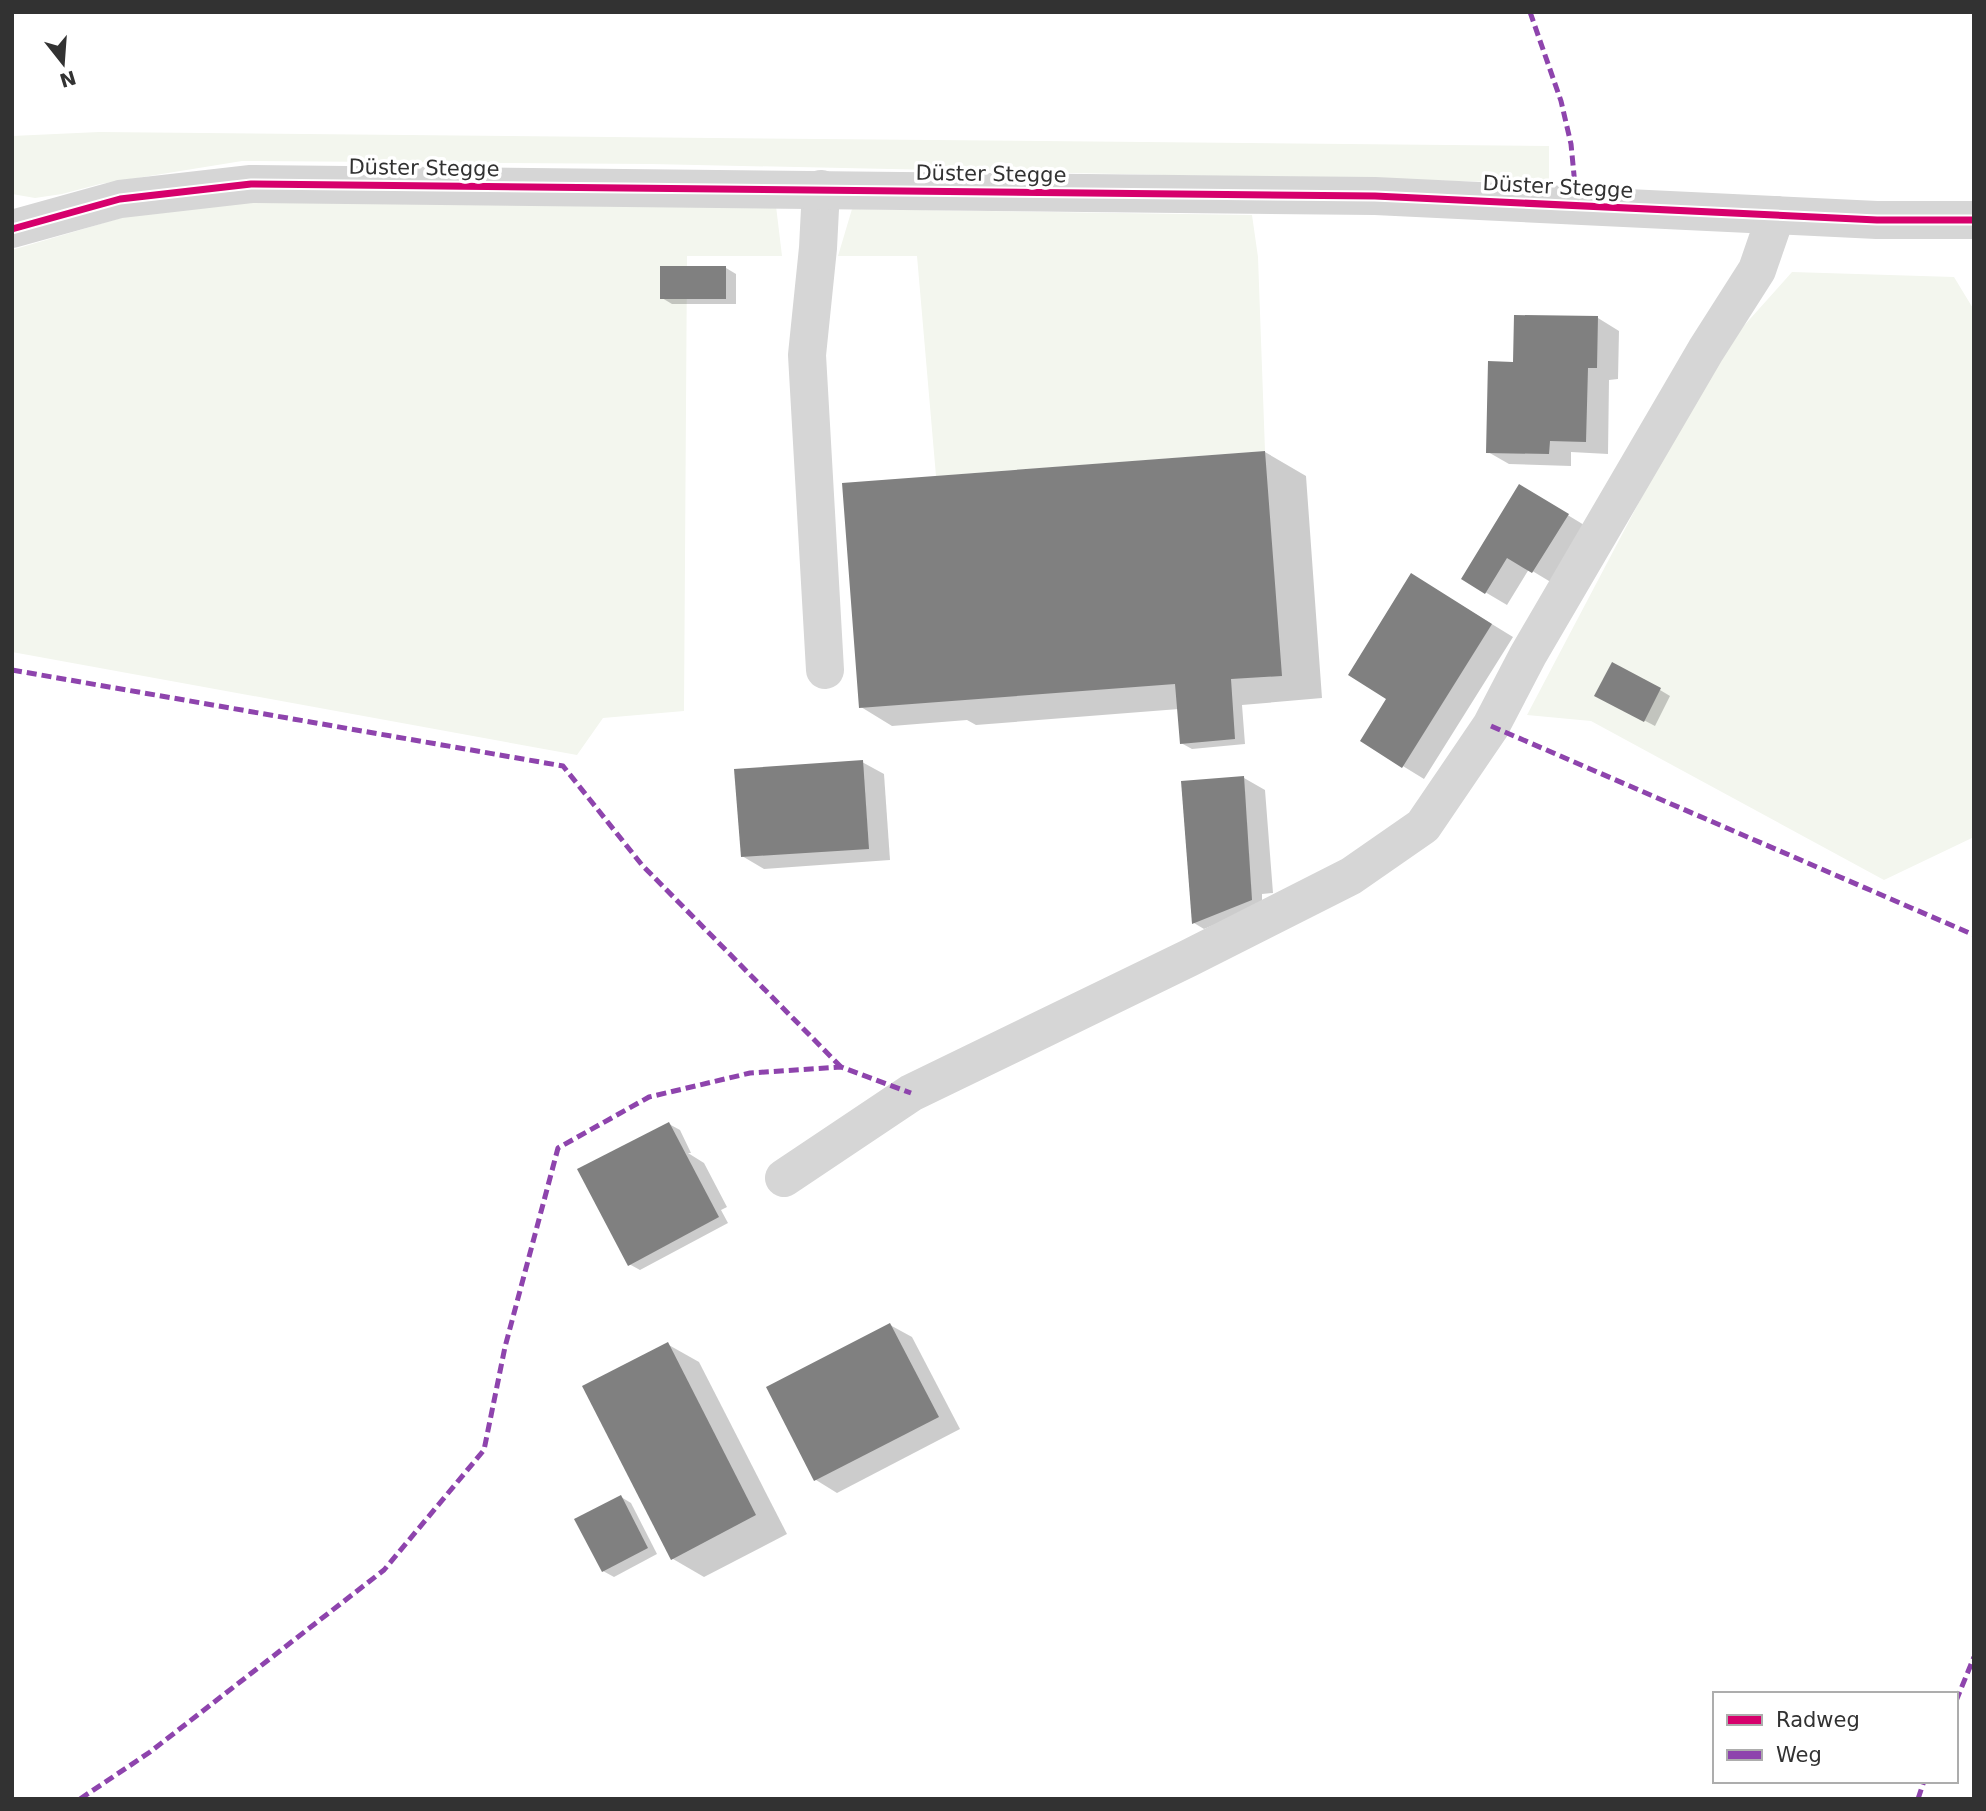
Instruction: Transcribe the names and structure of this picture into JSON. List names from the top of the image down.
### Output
{
  "streets": {
    "street": ["Düster Stegge"]
  },
  "legend": ["Radweg", "Weg"],
  "north": "bottom"
}
